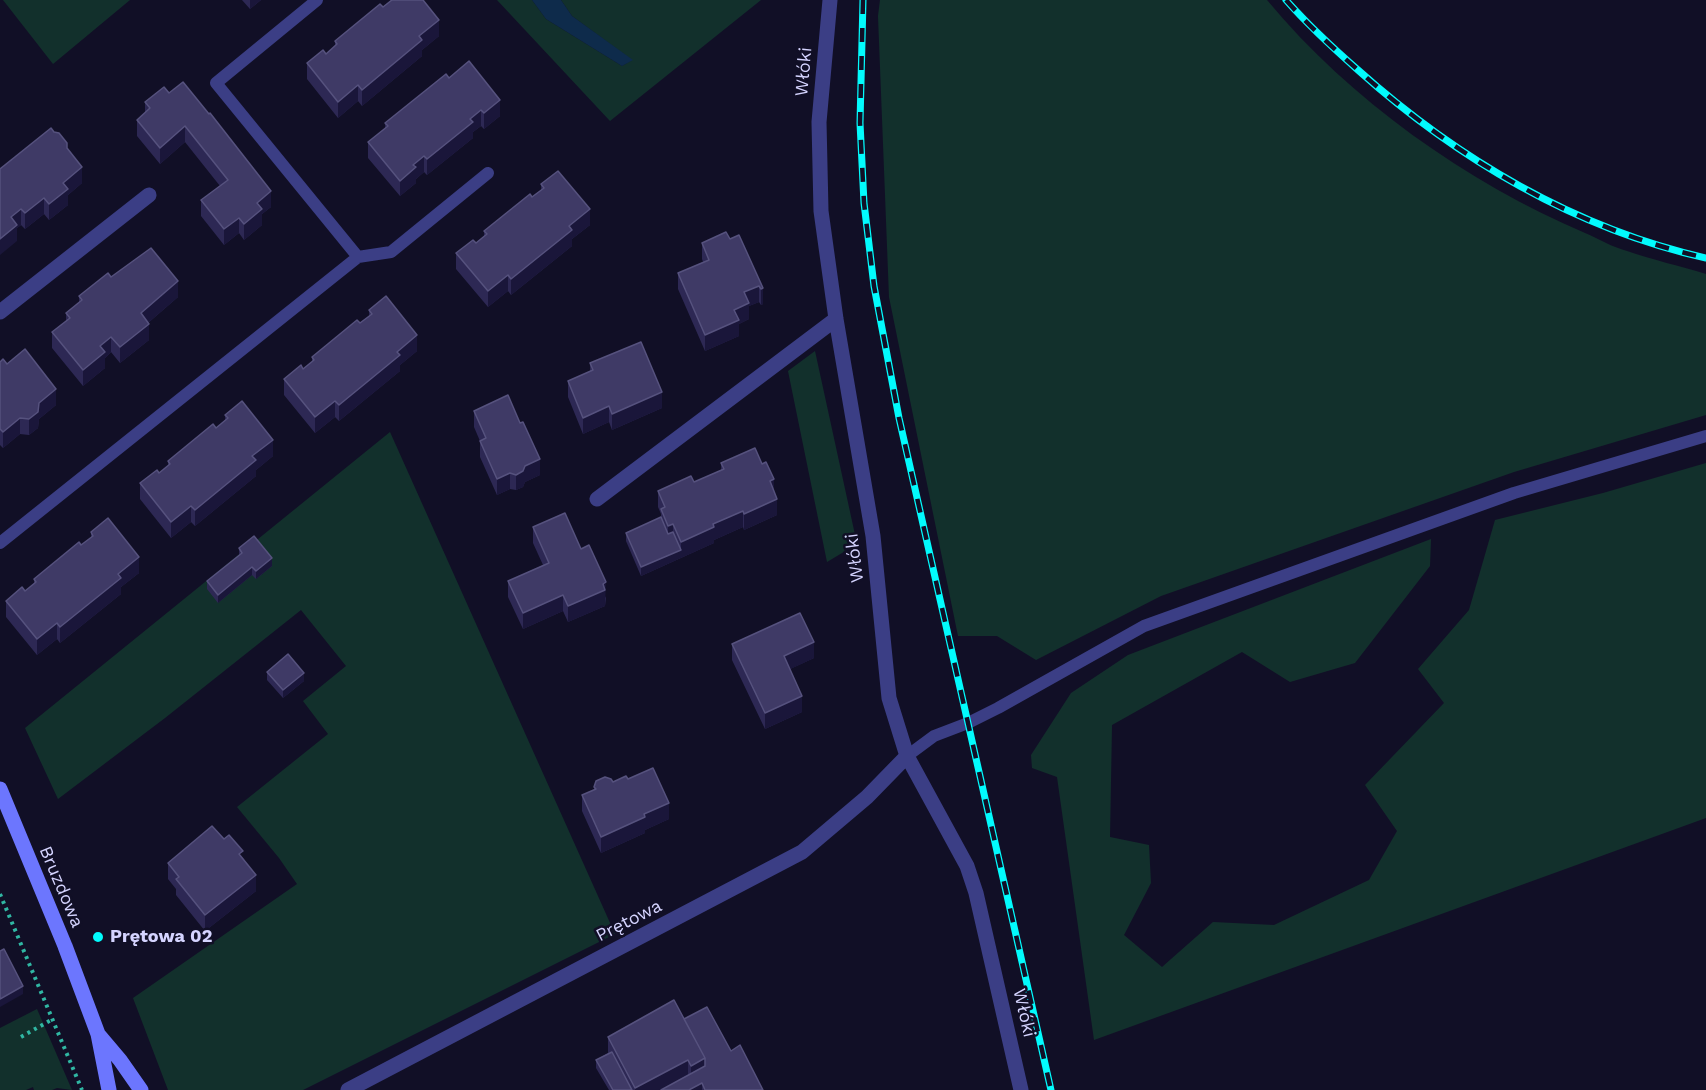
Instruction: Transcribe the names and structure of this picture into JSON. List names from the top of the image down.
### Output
{
  "streets": {
    "street": ["Włóki", "Bruzdowa", "Prętowa"]
  },
  "crossings": [
    ["Włóki", "Prętowa"]
  ],
  "places": ["Prętowa 02"]
}
